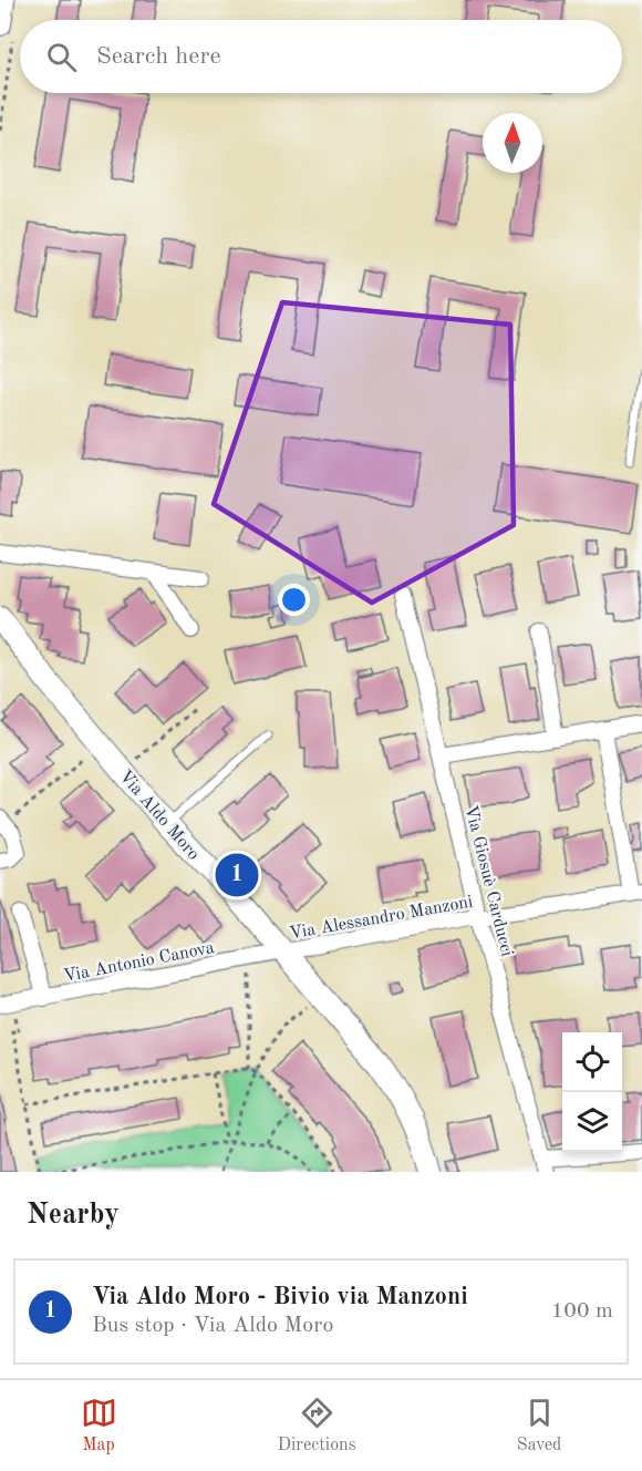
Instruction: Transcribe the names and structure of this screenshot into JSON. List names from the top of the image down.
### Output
{
  "streets": {
    "street": [
      "Via Aldo Moro",
      "Via Giosuè Carducci",
      "Via Alessandro Manzoni",
      "Via Antonio Canova"
    ]
  },
  "crossings": [
    ["Via Aldo Moro", "Via Alessandro Manzoni"],
    ["Via Aldo Moro", "Via Antonio Canova"],
    ["Via Giosuè Carducci", "Via Alessandro Manzoni"],
    ["Via Alessandro Manzoni", "Via Antonio Canova"]
  ],
  "north": "top",
  "page": {
    "search": "Search here",
    "pins": "1",
    "heading": "Nearby",
    "list": [
      {
        "mark": "1",
        "name": "Via Aldo Moro - Bivio via Manzoni",
        "note": "Bus stop · Via Aldo Moro",
        "value": "100 m"
      }
    ],
    "nav": ["Map", "Directions", "Saved"]
  }
}
